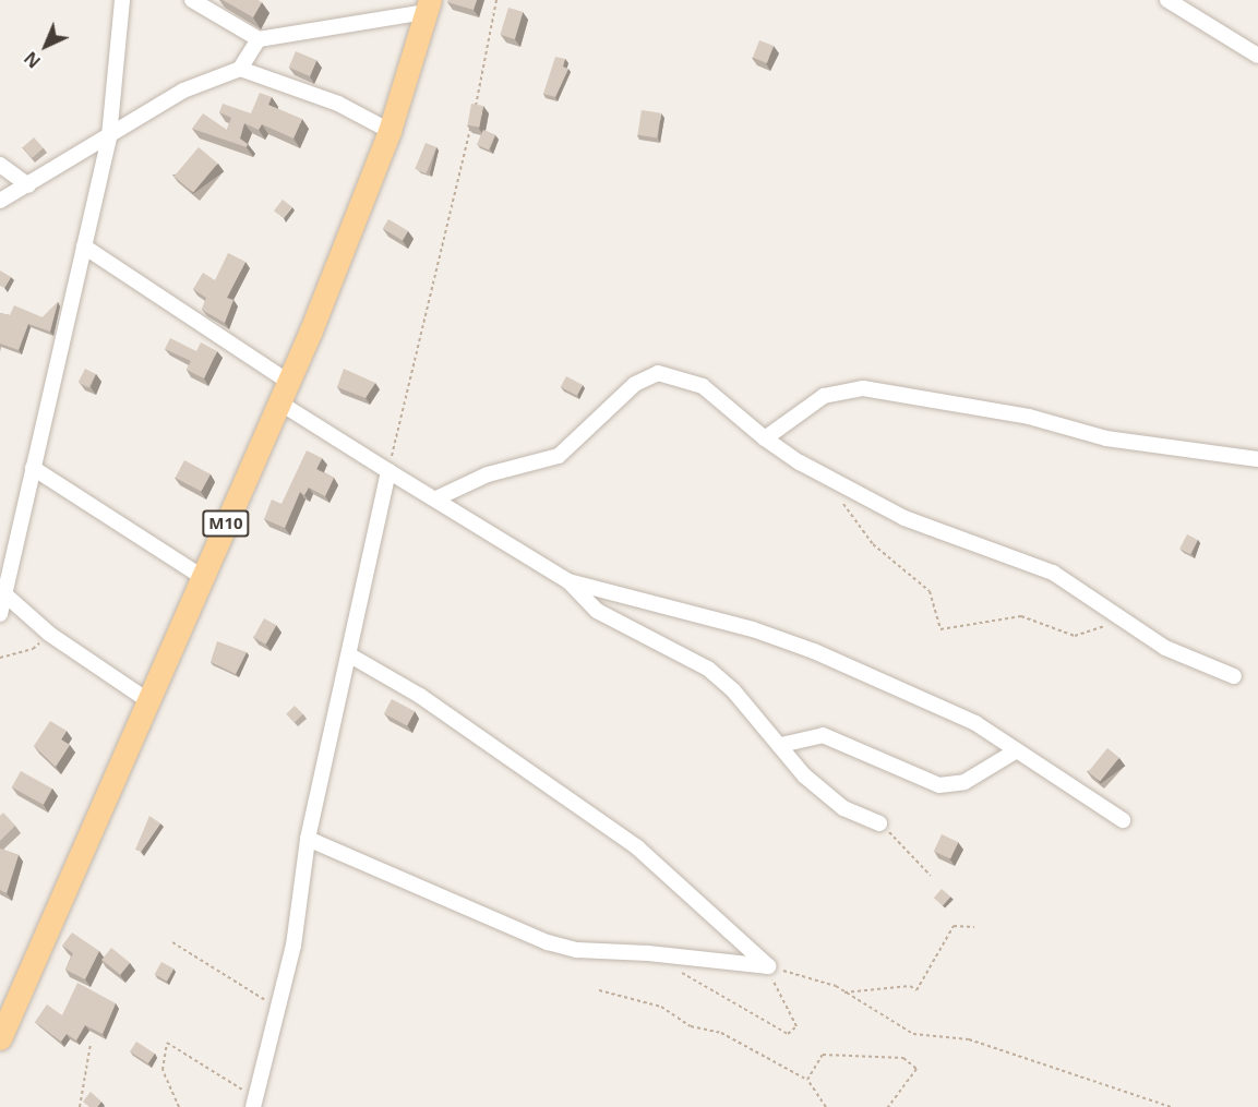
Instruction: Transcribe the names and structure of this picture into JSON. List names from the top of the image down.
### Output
{
  "streets": {
    "main road": ["M10"]
  },
  "north": "bottom left"
}
